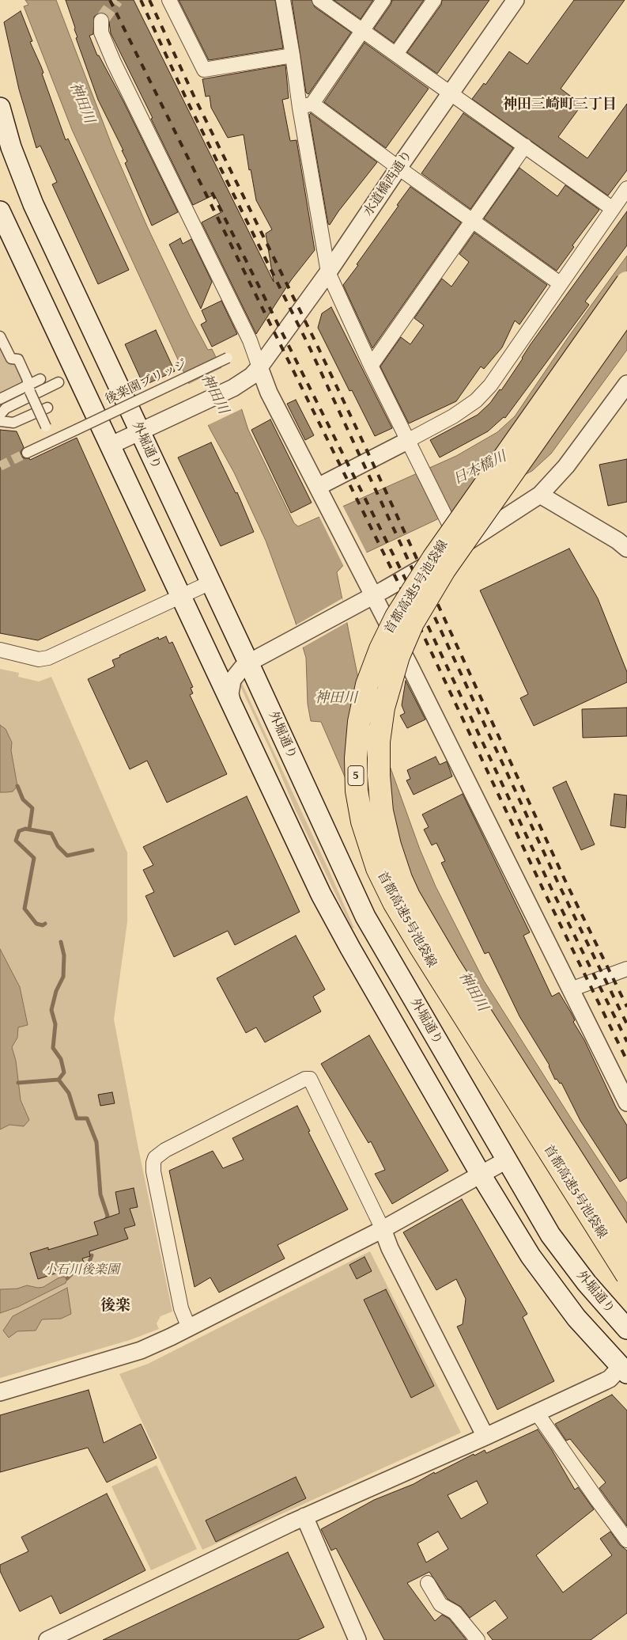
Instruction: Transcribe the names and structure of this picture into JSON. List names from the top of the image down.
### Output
{
  "streets": {
    "highway": ["首都高速5号池袋線", "5"],
    "main road": ["外堀通り"],
    "street": ["水道橋西通り", "後楽園ブリッジ"]
  },
  "crossings": [
    ["水道橋西通り", "外堀通り"]
  ],
  "districts": ["神田三崎町三丁目", "後楽"],
  "water": ["神田川", "日本橋川"],
  "parks": ["小石川後楽園"]
}
